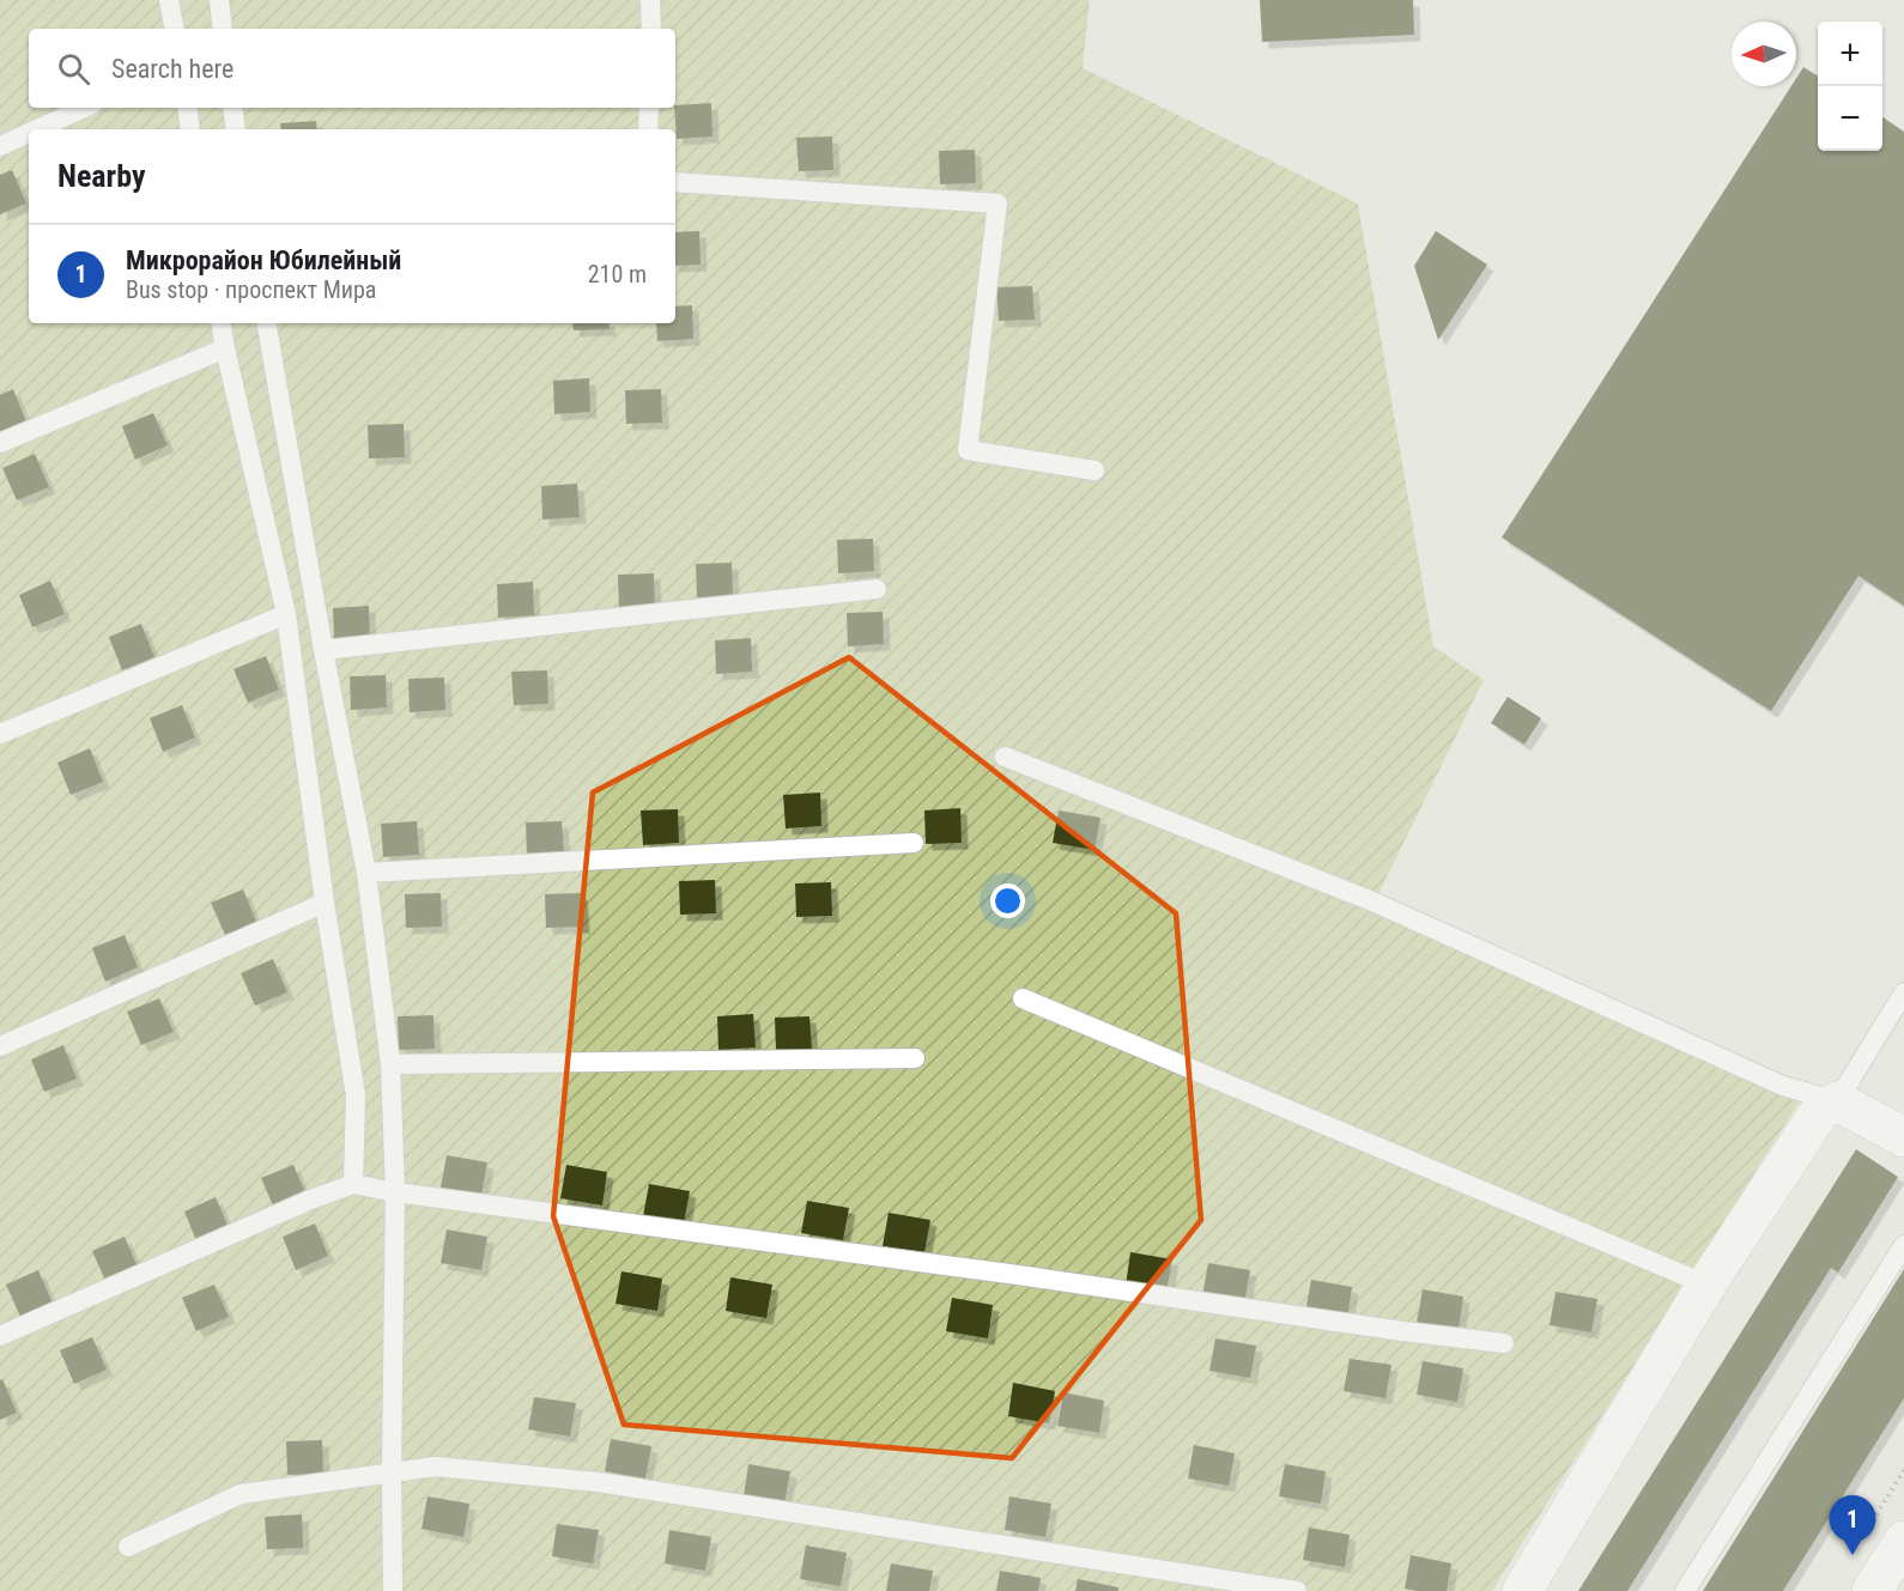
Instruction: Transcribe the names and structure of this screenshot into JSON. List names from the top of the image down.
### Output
{
  "north": "left",
  "page": {
    "map_buttons": ["+", "−"],
    "search": "Search here",
    "heading": "Nearby",
    "list": [
      {
        "mark": "1",
        "name": "Микрорайон Юбилейный",
        "note": "Bus stop · проспект Мира",
        "value": "210 m"
      }
    ],
    "pins": "1"
  }
}
